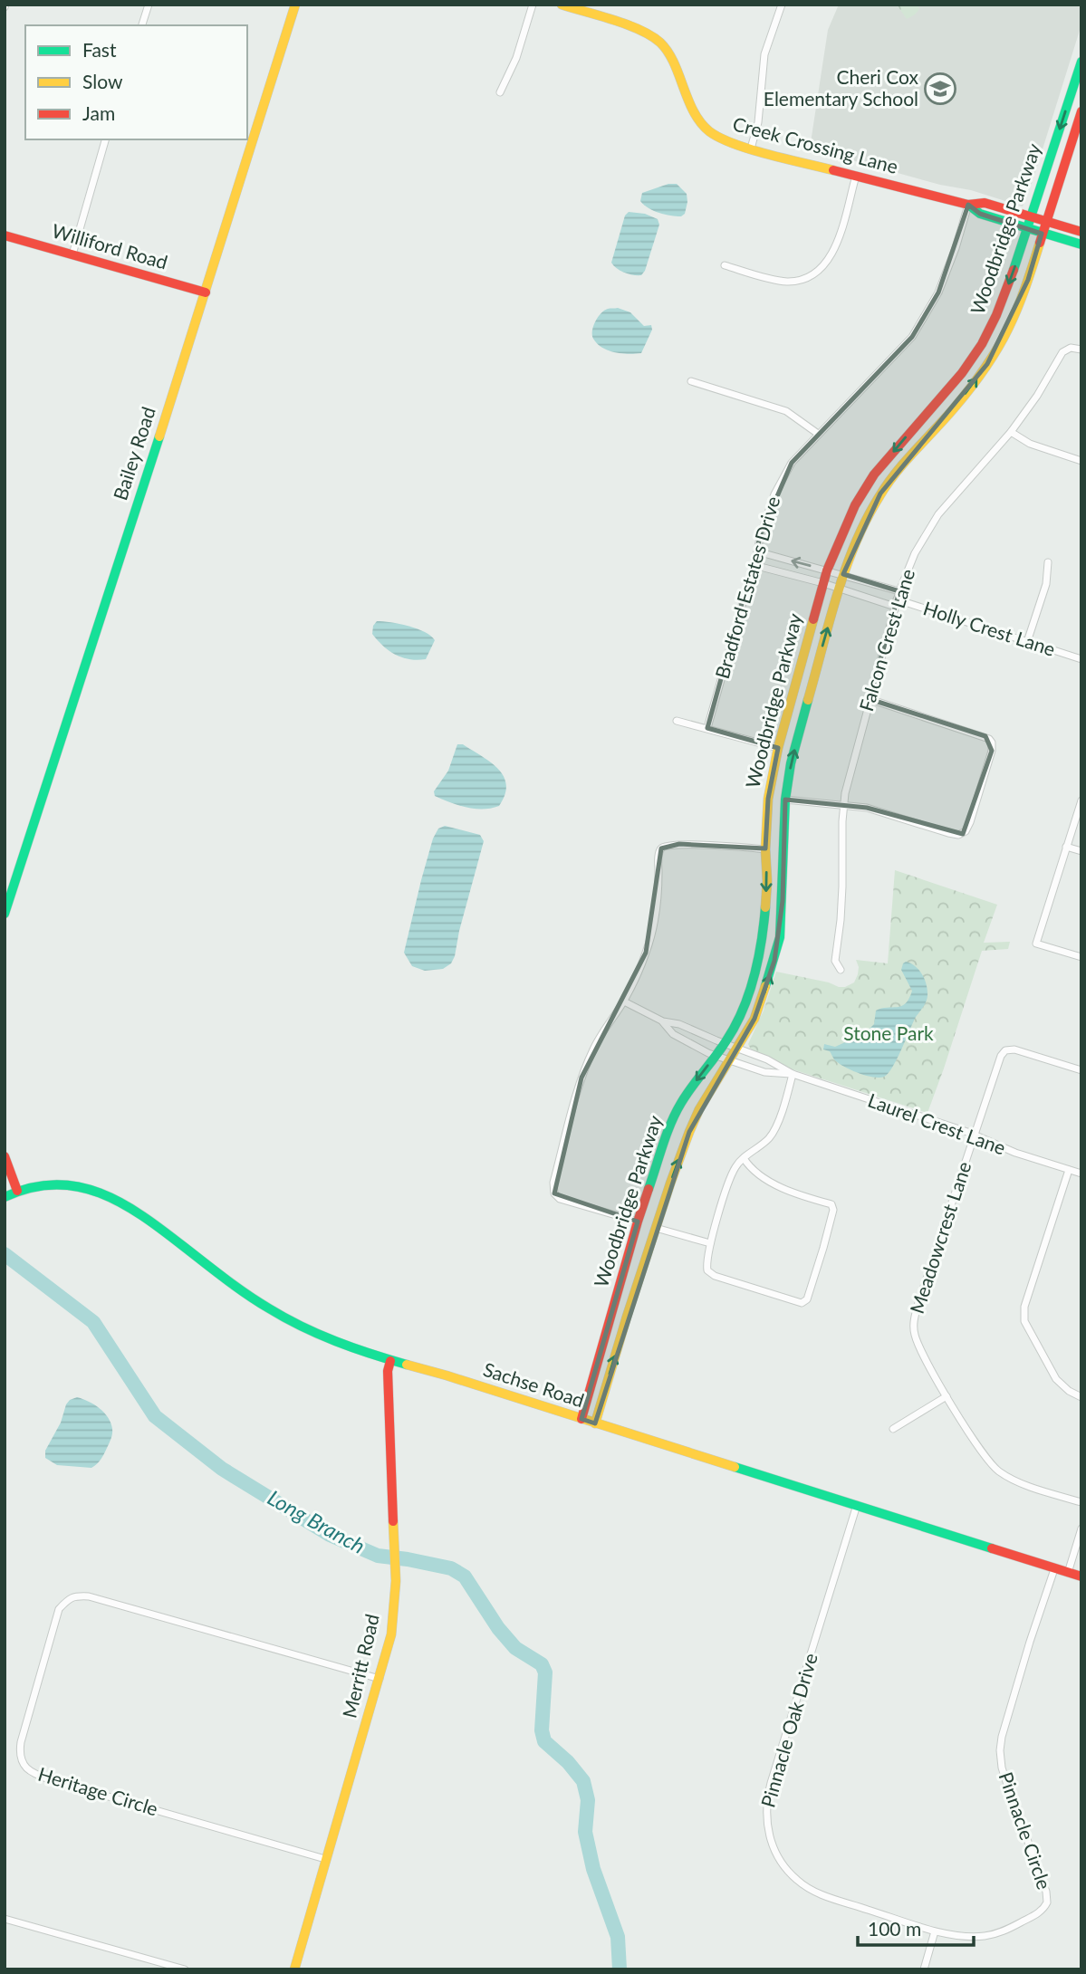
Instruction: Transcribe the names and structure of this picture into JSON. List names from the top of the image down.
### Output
{
  "streets": {
    "main road": [
      "Creek Crossing Lane",
      "Woodbridge Parkway",
      "Williford Road",
      "Bailey Road",
      "Sachse Road",
      "Merritt Road"
    ],
    "street": [
      "Bradford Estates Drive",
      "Holly Crest Lane",
      "Falcon Crest Lane",
      "Laurel Crest Lane",
      "Meadowcrest Lane",
      "Pinnacle Oak Drive",
      "Heritage Circle",
      "Pinnacle Circle"
    ]
  },
  "crossings": [
    ["Creek Crossing Lane", "Woodbridge Parkway"],
    ["Creek Crossing Lane", "Bradford Estates Drive"],
    ["Woodbridge Parkway", "Holly Crest Lane"],
    ["Woodbridge Parkway", "Laurel Crest Lane"],
    ["Woodbridge Parkway", "Sachse Road"],
    ["Williford Road", "Bailey Road"],
    ["Bradford Estates Drive", "Holly Crest Lane"],
    ["Holly Crest Lane", "Falcon Crest Lane"],
    ["Laurel Crest Lane", "Meadowcrest Lane"],
    ["Sachse Road", "Merritt Road"],
    ["Sachse Road", "Pinnacle Oak Drive"],
    ["Sachse Road", "Pinnacle Circle"],
    ["Merritt Road", "Heritage Circle"],
    ["Pinnacle Oak Drive", "Pinnacle Circle"]
  ],
  "water": ["Long Branch"],
  "parks": ["Stone Park"],
  "places": {
    "school or university": ["Cheri Cox Elementary School"]
  },
  "legend": ["Fast", "Slow", "Jam"],
  "scale_bar": "100 m"
}
